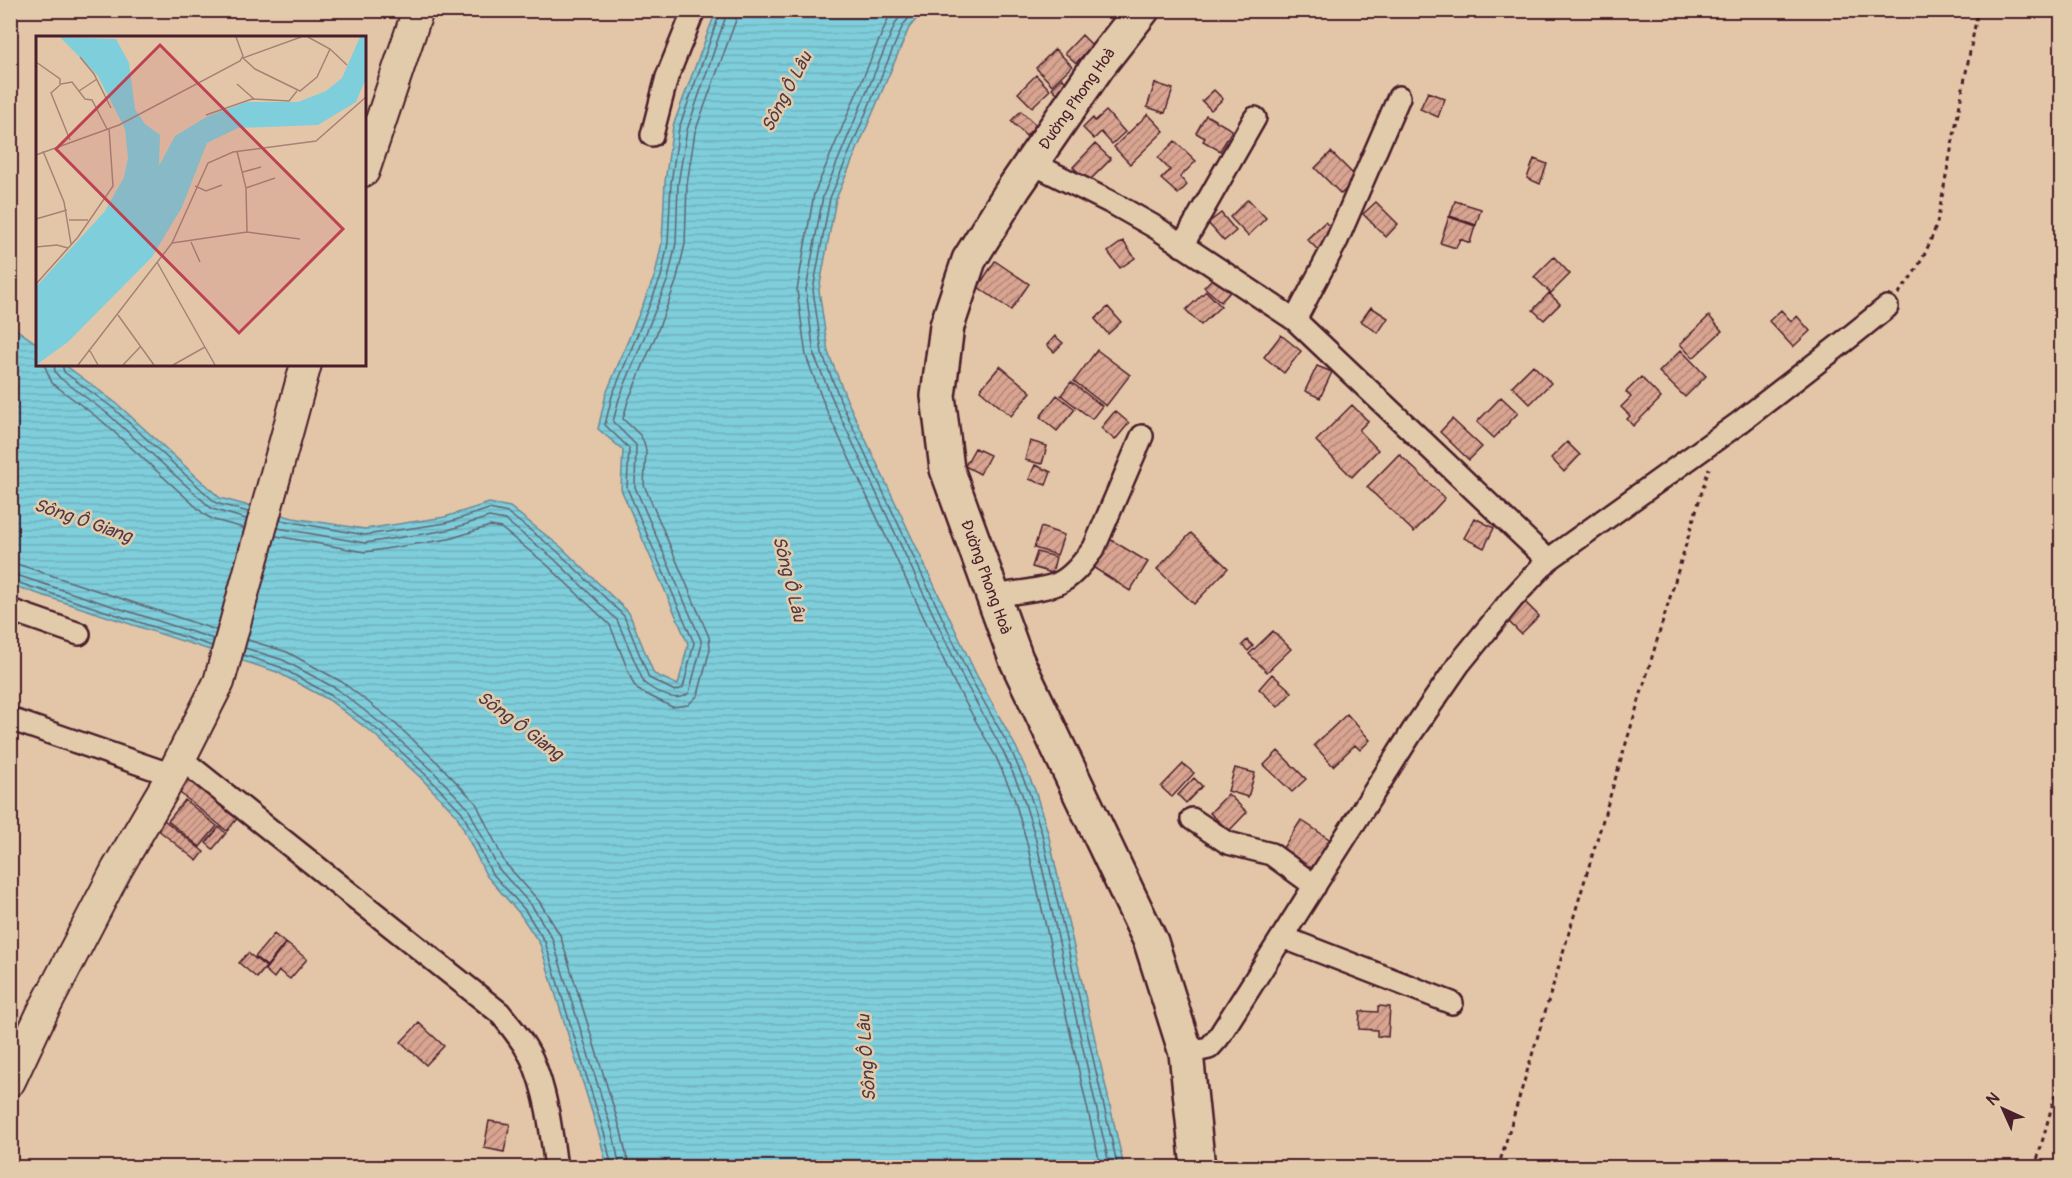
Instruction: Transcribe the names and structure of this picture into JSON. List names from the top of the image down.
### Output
{
  "streets": {
    "main road": ["Đường Phong Hoà"]
  },
  "water": ["Sông Ô Lâu", "Sông Ô Giang"],
  "north": "top left"
}
